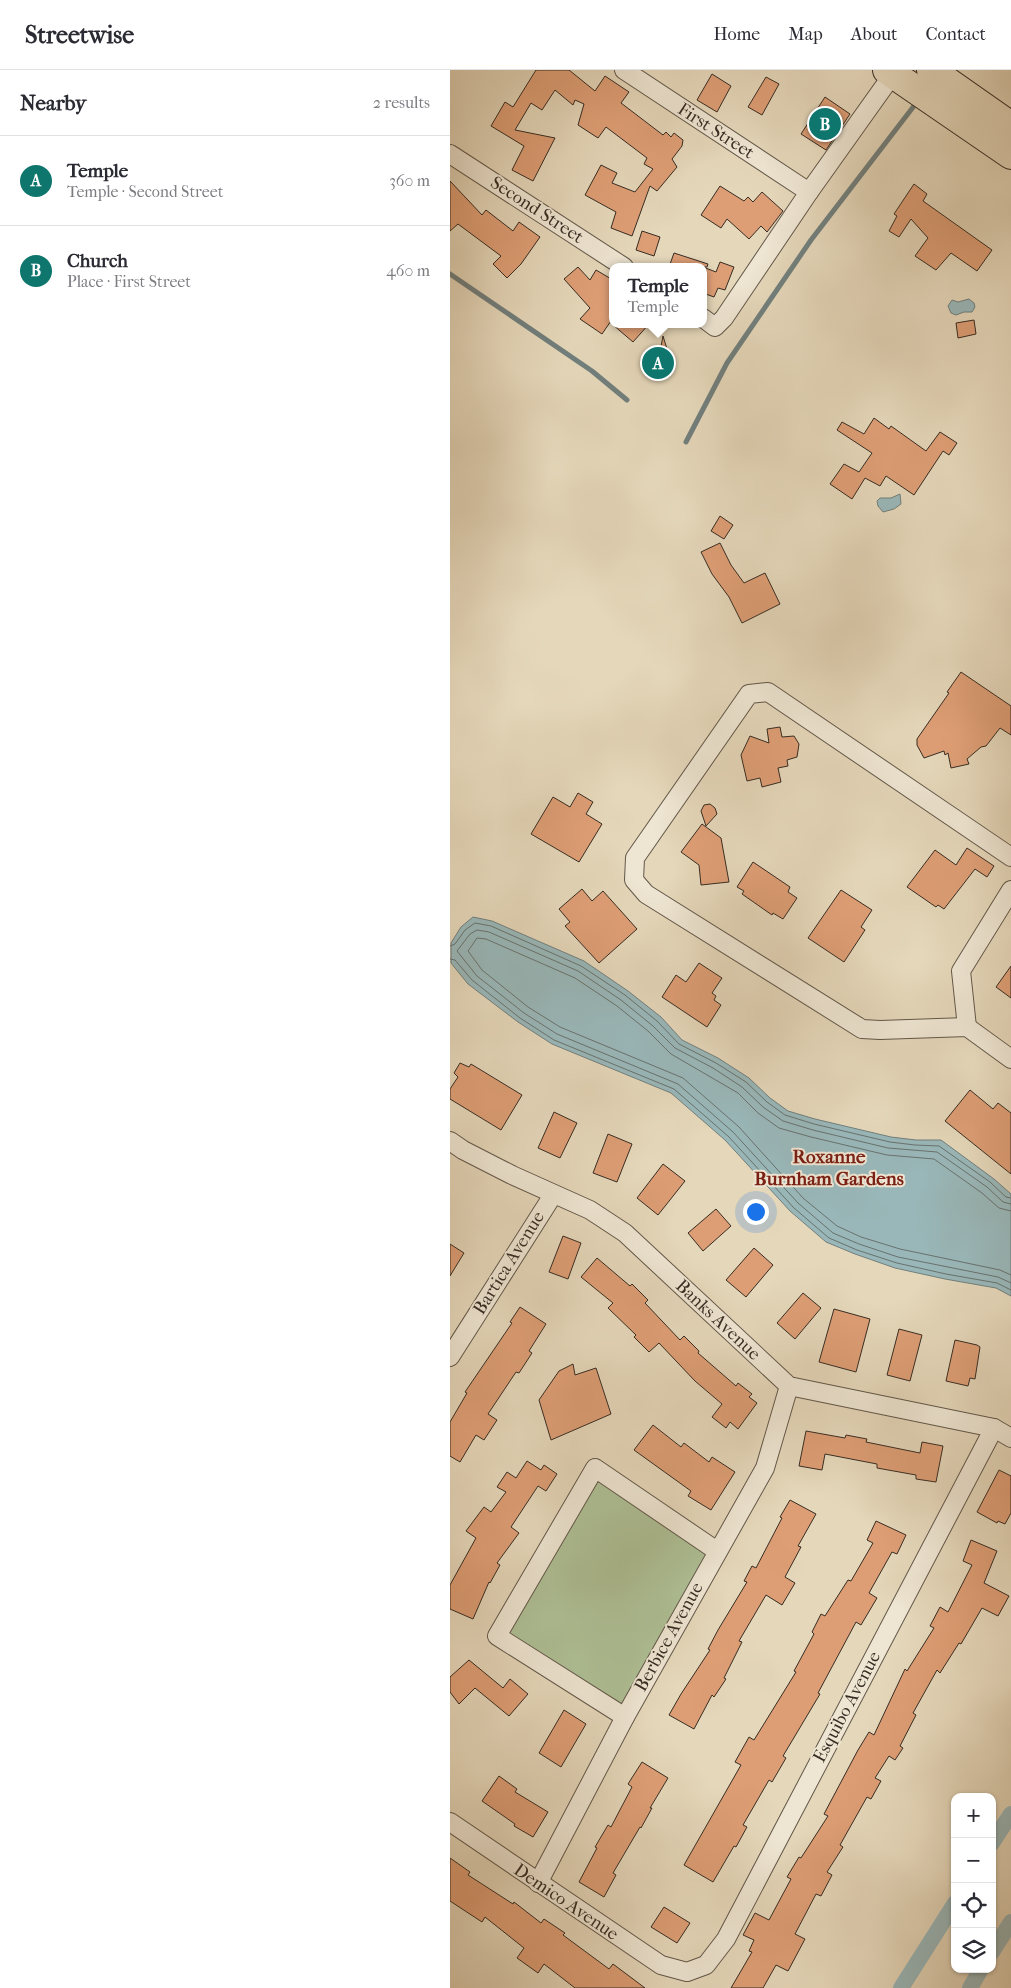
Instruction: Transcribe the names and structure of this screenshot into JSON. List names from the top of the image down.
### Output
{
  "streets": {
    "street": [
      "First Street",
      "Second Street",
      "Bartica Avenue",
      "Banks Avenue",
      "Berbice Avenue",
      "Esquibo Avenue",
      "Demico Avenue"
    ]
  },
  "crossings": [
    ["Bartica Avenue", "Banks Avenue"],
    ["Banks Avenue", "Berbice Avenue"],
    ["Berbice Avenue", "Demico Avenue"],
    ["Esquibo Avenue", "Demico Avenue"]
  ],
  "districts": ["Roxanne Burnham Gardens"],
  "page": {
    "header": "Streetwise",
    "nav": [
      "Home",
      "Map",
      "About",
      "Contact"
    ],
    "heading": ["Nearby", "2 results"],
    "pins": ["B", "A"],
    "list": [
      {
        "mark": "A",
        "name": "Temple",
        "note": "Temple · Second Street",
        "value": "360 m"
      },
      {
        "mark": "B",
        "name": "Church",
        "note": "Place · First Street",
        "value": "460 m"
      }
    ],
    "popup": ["Temple", "Temple"],
    "map_buttons": ["+", "−"]
  }
}
